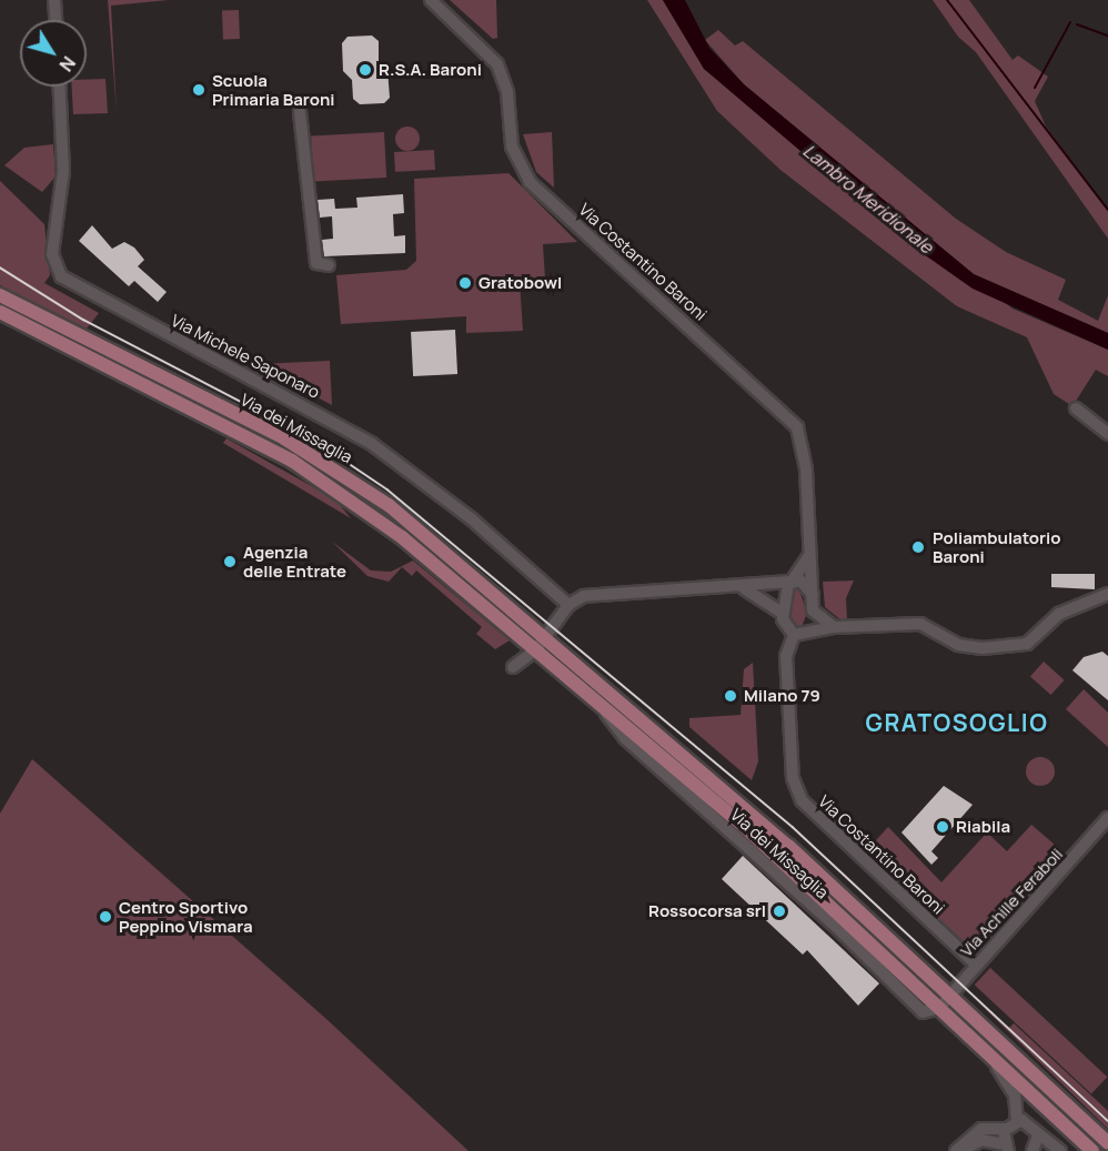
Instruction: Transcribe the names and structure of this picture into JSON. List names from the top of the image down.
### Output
{
  "streets": {
    "main road": ["Via dei Missaglia"],
    "street": ["Via Costantino Baroni", "Via Michele Saponaro", "Via Achille Feraboli"]
  },
  "crossings": [
    ["Via Costantino Baroni", "Via Achille Feraboli"],
    ["Via dei Missaglia", "Via Achille Feraboli"]
  ],
  "districts": ["GRATOSOGLIO"],
  "water": ["Lambro Meridionale"],
  "places": [
    "R.S.A. Baroni",
    "Scuola Primaria Baroni",
    "Gratobowl",
    "Poliambulatorio Baroni",
    "Agenzia delle Entrate",
    "Milano 79",
    "Riabila",
    "Rossocorsa srl",
    "Centro Sportivo Peppino Vismara"
  ],
  "north": "bottom right"
}
